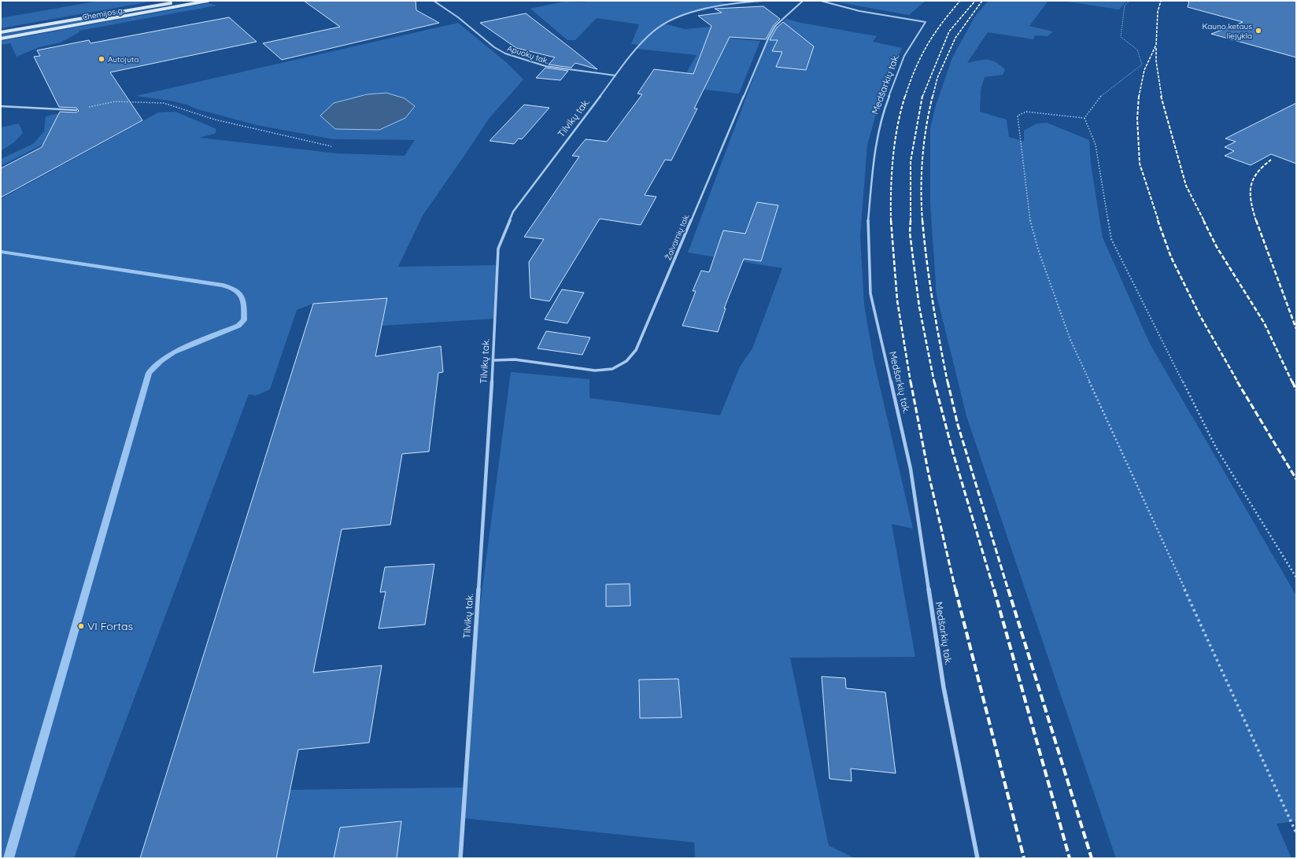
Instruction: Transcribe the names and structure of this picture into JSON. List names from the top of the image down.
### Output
{
  "streets": {
    "main road": ["Chemijos g."],
    "street": [
      "Apuokų tak.",
      "Medšarkių tak.",
      "Tilvikų tak.",
      "Žalvarnių tak."
    ]
  },
  "crossings": [
    ["Apuokų tak.", "Tilvikų tak."],
    ["Tilvikų tak.", "Žalvarnių tak."]
  ],
  "places": ["Kauno ketaus liejykla", "Autojuta", "VI Fortas"]
}
